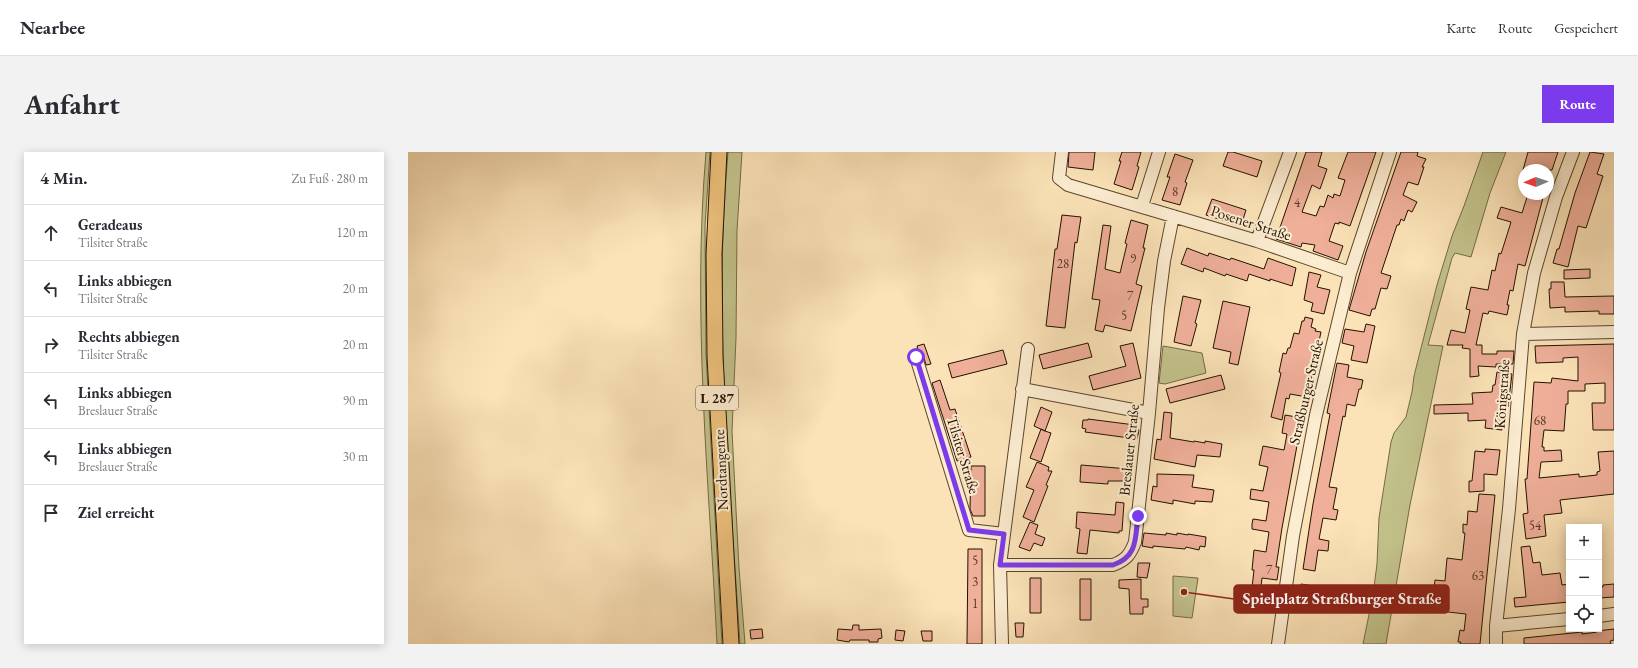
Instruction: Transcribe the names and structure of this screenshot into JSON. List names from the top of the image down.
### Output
{
  "streets": {
    "main road": ["L 287", "Nordtangente"],
    "street": [
      "Posener Straße",
      "Straßburger Straße",
      "Königstraße",
      "Breslauer Straße",
      "Tilsiter Straße"
    ]
  },
  "crossings": [
    ["Posener Straße", "Straßburger Straße"],
    ["Posener Straße", "Breslauer Straße"]
  ],
  "places": ["Spielplatz Straßburger Straße"],
  "house_numbers": [
    "8",
    "4",
    "9",
    "28",
    "7",
    "5",
    "68",
    "54",
    "5",
    "7",
    "63",
    "3",
    "1"
  ],
  "north": "left",
  "page": {
    "header": "Nearbee",
    "nav": ["Karte", "Route", "Gespeichert"],
    "buttons": "Route",
    "title": "Anfahrt",
    "heading": ["4 Min.", "Zu Fuß · 280 m"],
    "list": [
      ["Geradeaus", "Tilsiter Straße", "120 m"],
      ["Links abbiegen", "Tilsiter Straße", "20 m"],
      ["Rechts abbiegen", "Tilsiter Straße", "20 m"],
      ["Links abbiegen", "Breslauer Straße", "90 m"],
      ["Links abbiegen", "Breslauer Straße", "30 m"],
      "Ziel erreicht"
    ],
    "map_buttons": ["+", "−"]
  }
}
